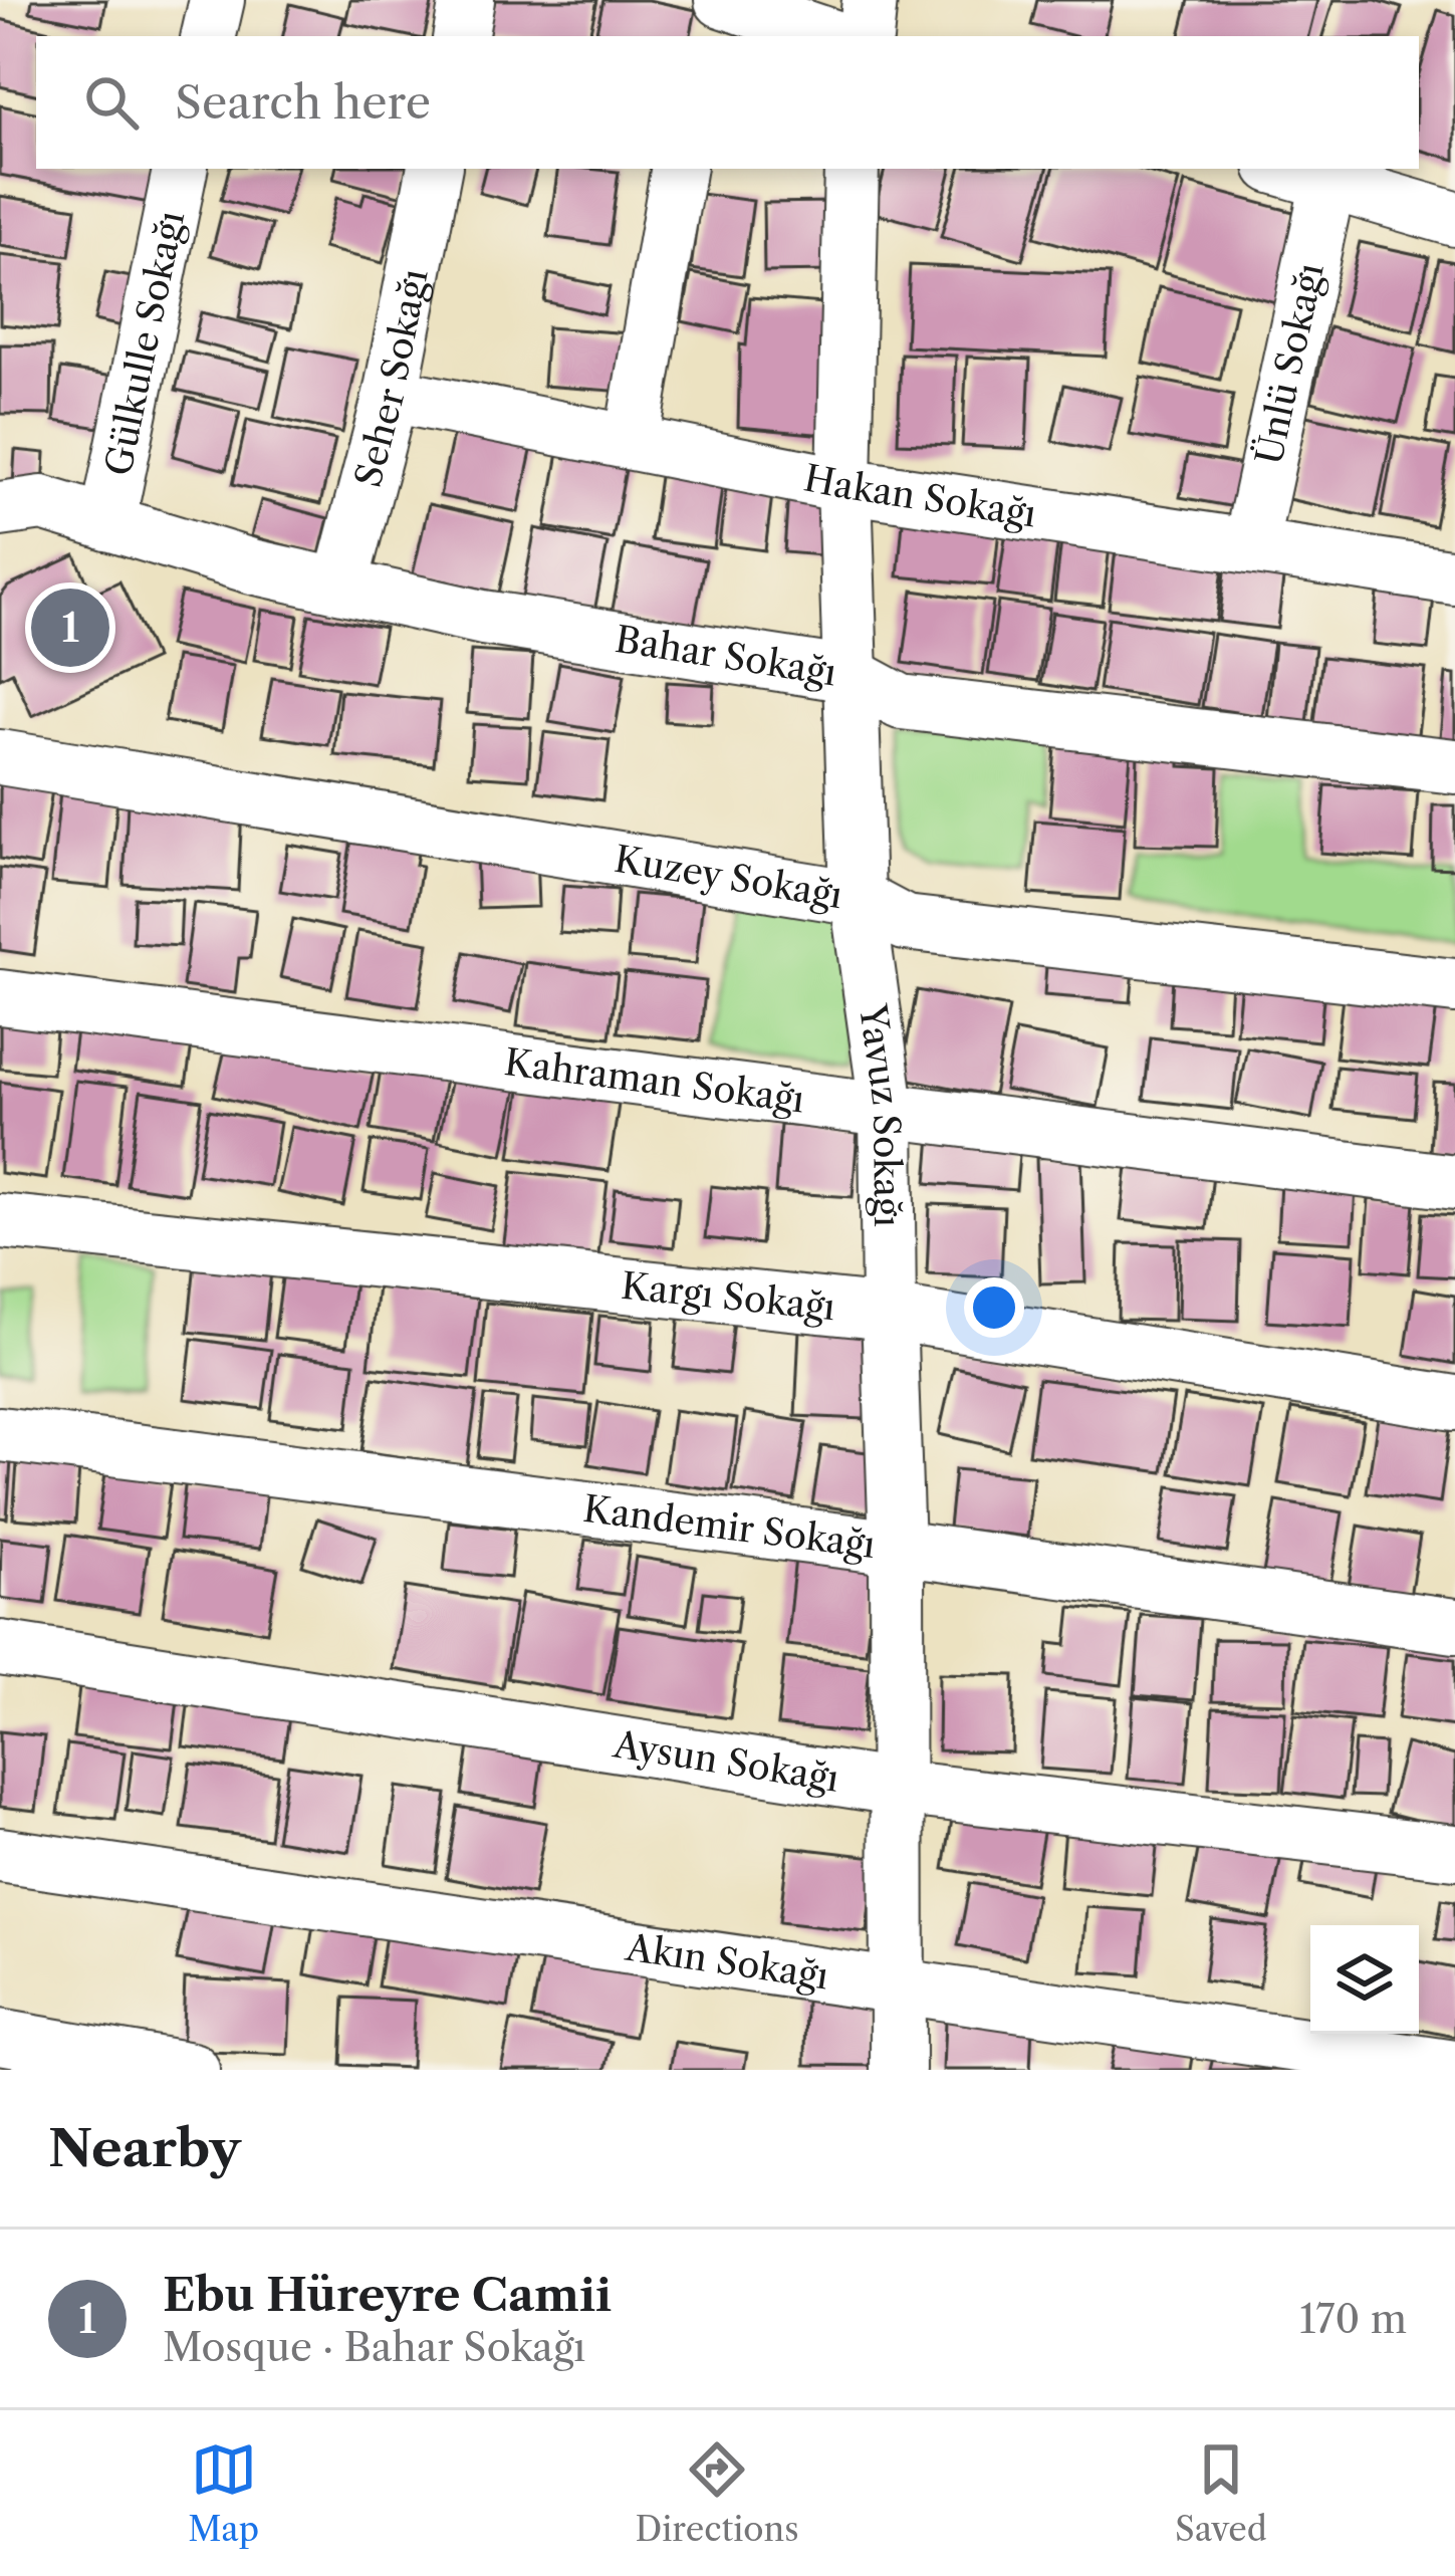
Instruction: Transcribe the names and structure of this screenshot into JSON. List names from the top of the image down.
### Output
{
  "streets": {
    "street": [
      "Gülkulle Sokağı",
      "Ünlü Sokağı",
      "Seher Sokağı",
      "Hakan Sokağı",
      "Bahar Sokağı",
      "Kuzey Sokağı",
      "Kahraman Sokağı",
      "Yavuz Sokağı",
      "Kargı Sokağı",
      "Kandemir Sokağı",
      "Aysun Sokağı",
      "Akın Sokağı"
    ]
  },
  "crossings": [
    ["Gülkulle Sokağı", "Bahar Sokağı"],
    ["Ünlü Sokağı", "Hakan Sokağı"],
    ["Seher Sokağı", "Hakan Sokağı"],
    ["Seher Sokağı", "Bahar Sokağı"],
    ["Hakan Sokağı", "Yavuz Sokağı"],
    ["Bahar Sokağı", "Yavuz Sokağı"],
    ["Kuzey Sokağı", "Yavuz Sokağı"],
    ["Kahraman Sokağı", "Yavuz Sokağı"],
    ["Yavuz Sokağı", "Kargı Sokağı"],
    ["Yavuz Sokağı", "Kandemir Sokağı"],
    ["Yavuz Sokağı", "Aysun Sokağı"],
    ["Yavuz Sokağı", "Akın Sokağı"]
  ],
  "page": {
    "search": "Search here",
    "pins": "1",
    "heading": "Nearby",
    "list": [
      {
        "mark": "1",
        "name": "Ebu Hüreyre Camii",
        "note": "Mosque · Bahar Sokağı",
        "value": "170 m"
      }
    ],
    "nav": ["Map", "Directions", "Saved"]
  }
}
